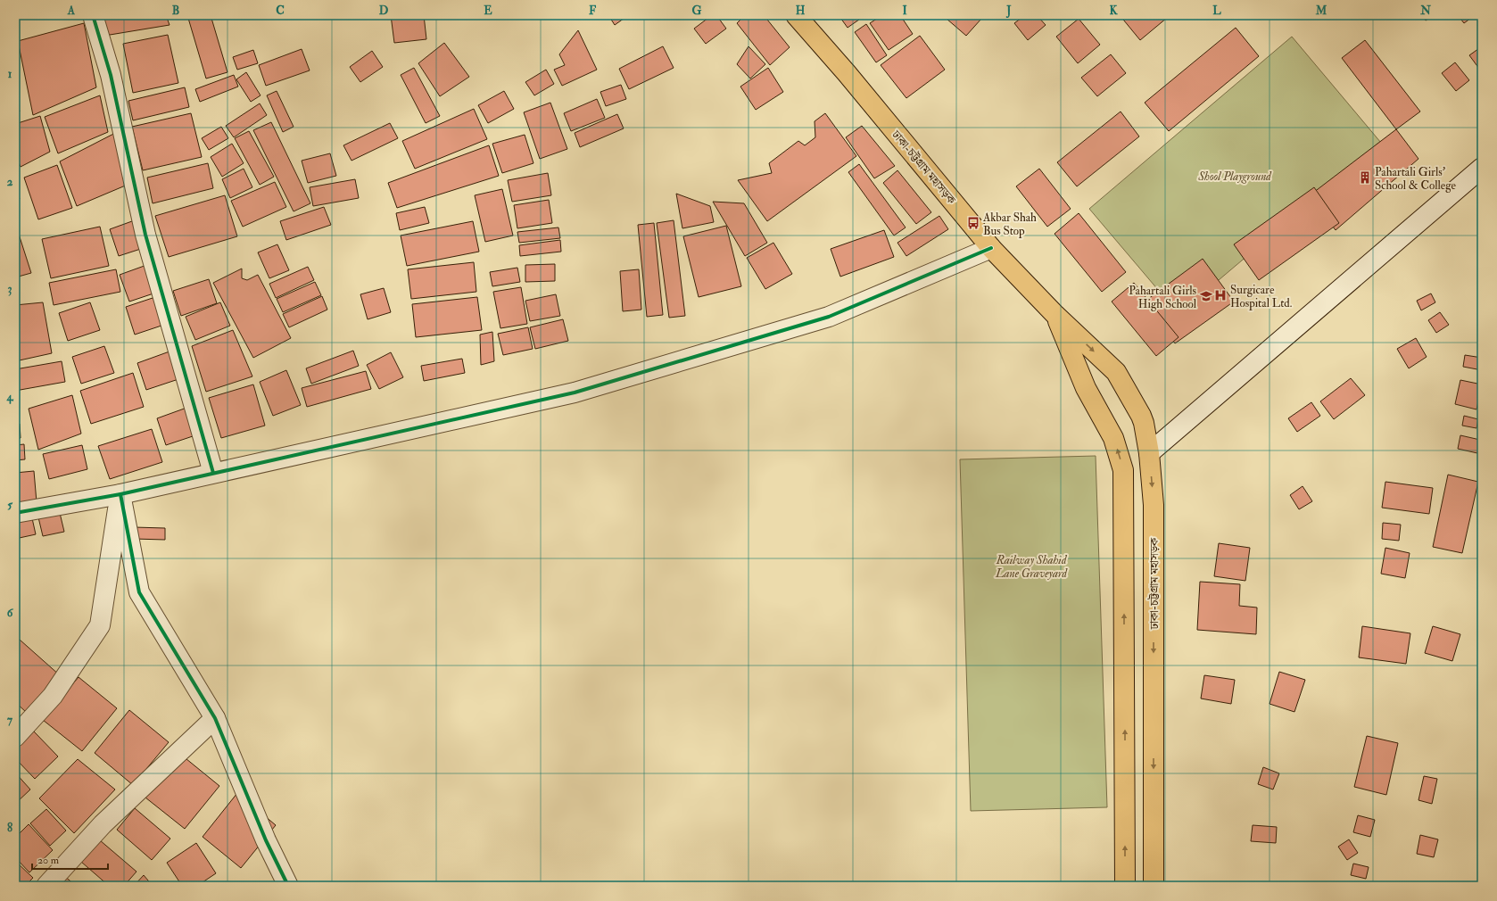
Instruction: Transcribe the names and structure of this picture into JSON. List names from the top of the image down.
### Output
{
  "streets": {
    "highway": ["ঢাকা-চট্টগ্রাম মহাসড়ক"]
  },
  "parks": ["Shool Playground", "Railway Shahid Lane Graveyard"],
  "places": {
    "building": ["Pahartali Girls' School & College"],
    "bus stop": ["Akbar Shah Bus Stop"],
    "hospital": ["Surgicare Hospital Ltd."],
    "school or university": ["Pahartali Girls High School"]
  },
  "scale_bar": "20 m",
  "grid": {
    "columns": [
      "A",
      "B",
      "C",
      "D",
      "E",
      "F",
      "G",
      "H",
      "I",
      "J",
      "K",
      "L",
      "M",
      "N"
    ],
    "rows": [
      "1",
      "2",
      "3",
      "4",
      "5",
      "6",
      "7",
      "8"
    ]
  }
}
